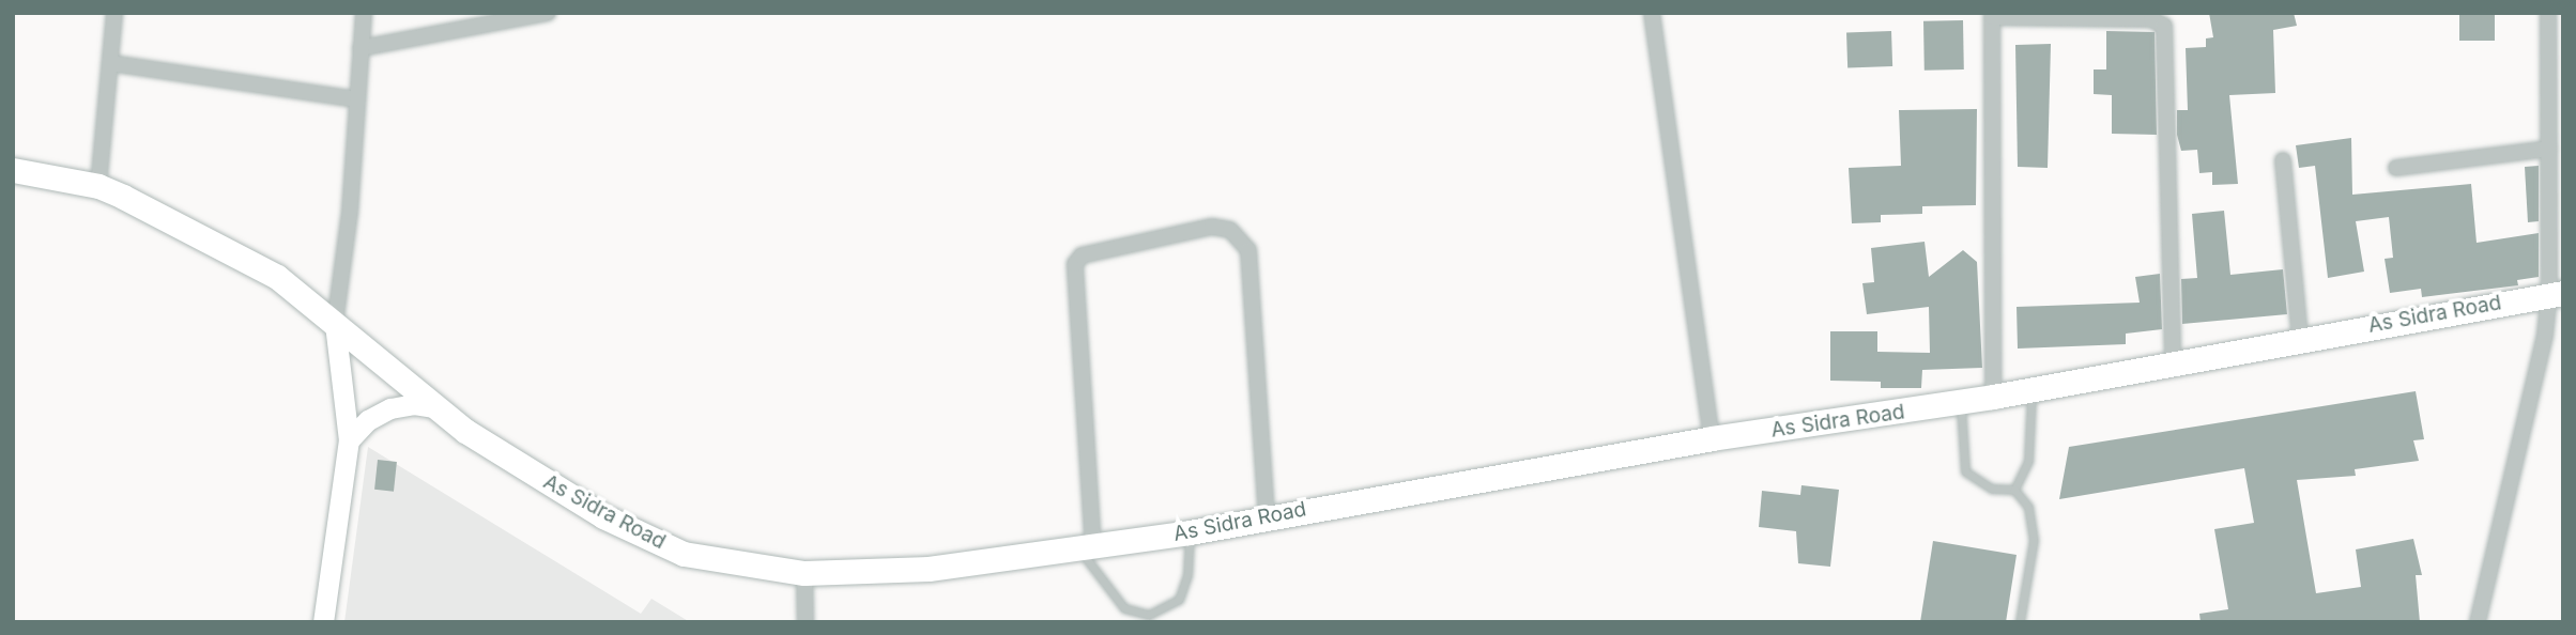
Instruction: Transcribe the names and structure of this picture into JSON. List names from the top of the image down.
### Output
{
  "streets": {
    "main road": ["As Sidra Road"]
  }
}
